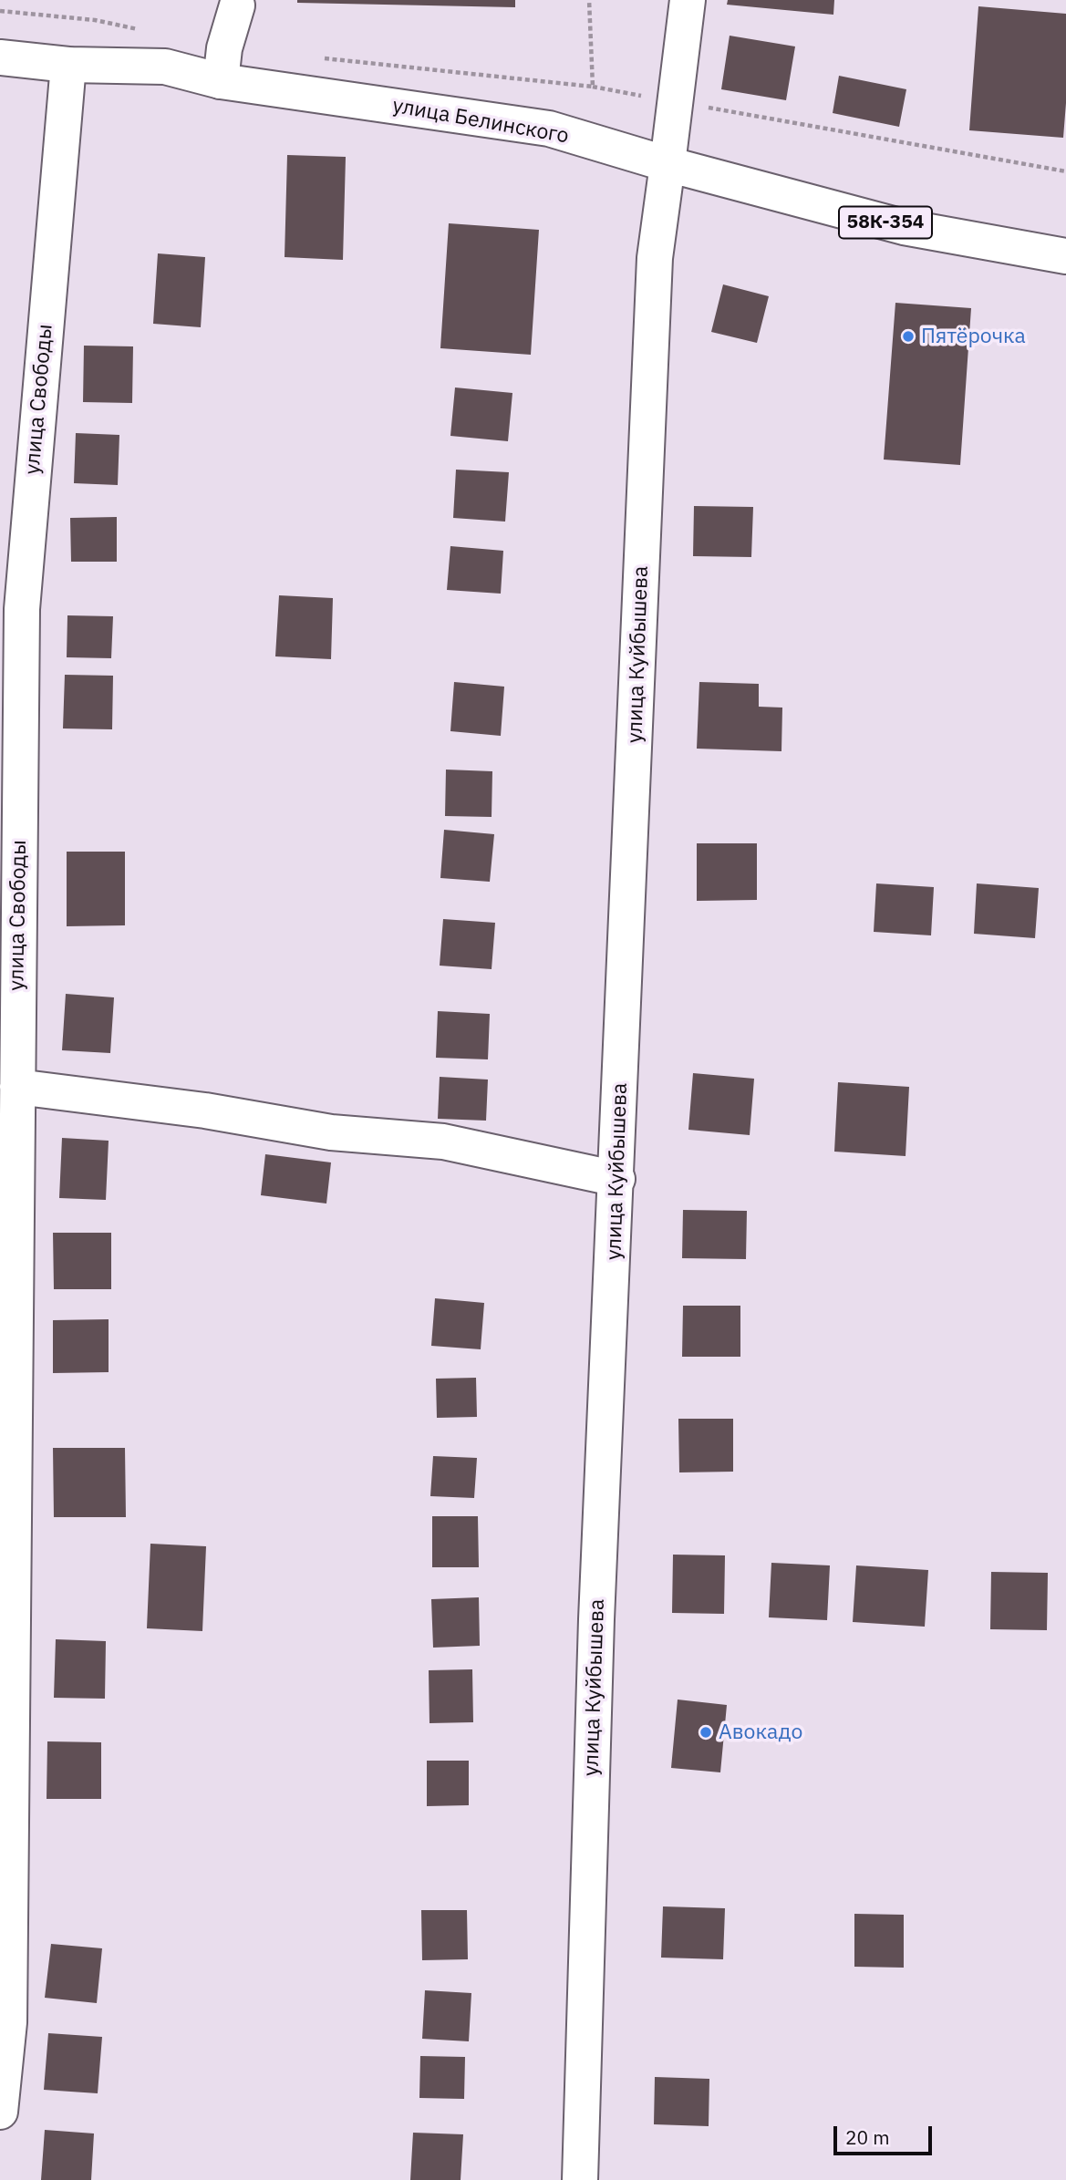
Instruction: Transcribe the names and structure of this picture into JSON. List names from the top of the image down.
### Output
{
  "streets": {
    "main road": [
      "улица Белинского",
      "58К-354",
      "улица Свободы",
      "улица Куйбышева"
    ]
  },
  "crossings": [
    ["улица Белинского", "улица Свободы"],
    ["улица Белинского", "улица Куйбышева"]
  ],
  "places": ["Пятёрочка", "Авокадо"],
  "scale_bar": "20 m"
}
